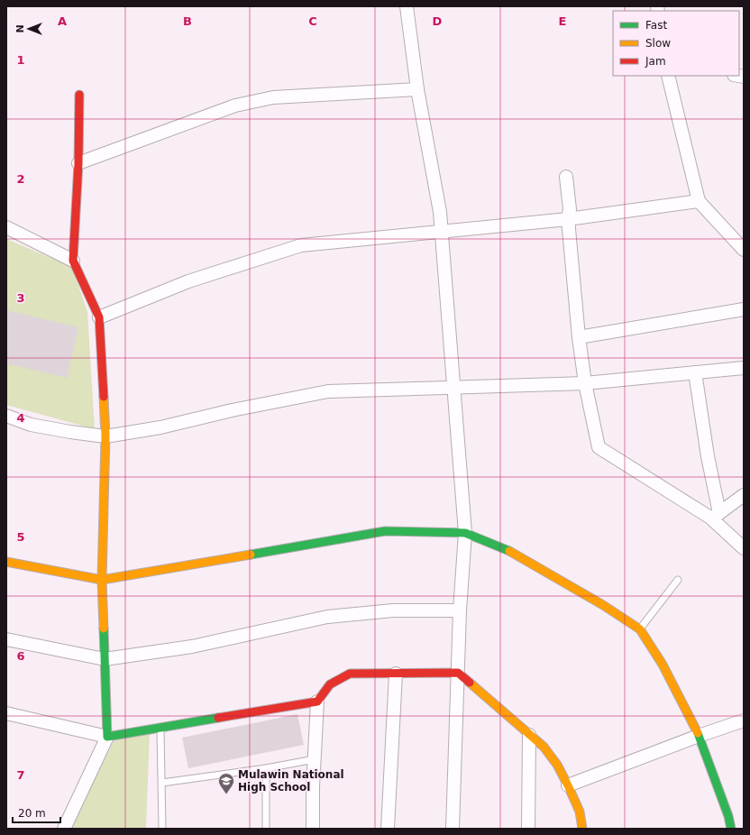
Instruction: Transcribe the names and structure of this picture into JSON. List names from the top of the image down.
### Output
{
  "places": {
    "school or university": ["Mulawin National High School"]
  },
  "legend": ["Fast", "Slow", "Jam"],
  "scale_bar": "20 m",
  "north": "left",
  "grid": {
    "columns": [
      "A",
      "B",
      "C",
      "D",
      "E"
    ],
    "rows": [
      "1",
      "2",
      "3",
      "4",
      "5",
      "6",
      "7"
    ]
  }
}
